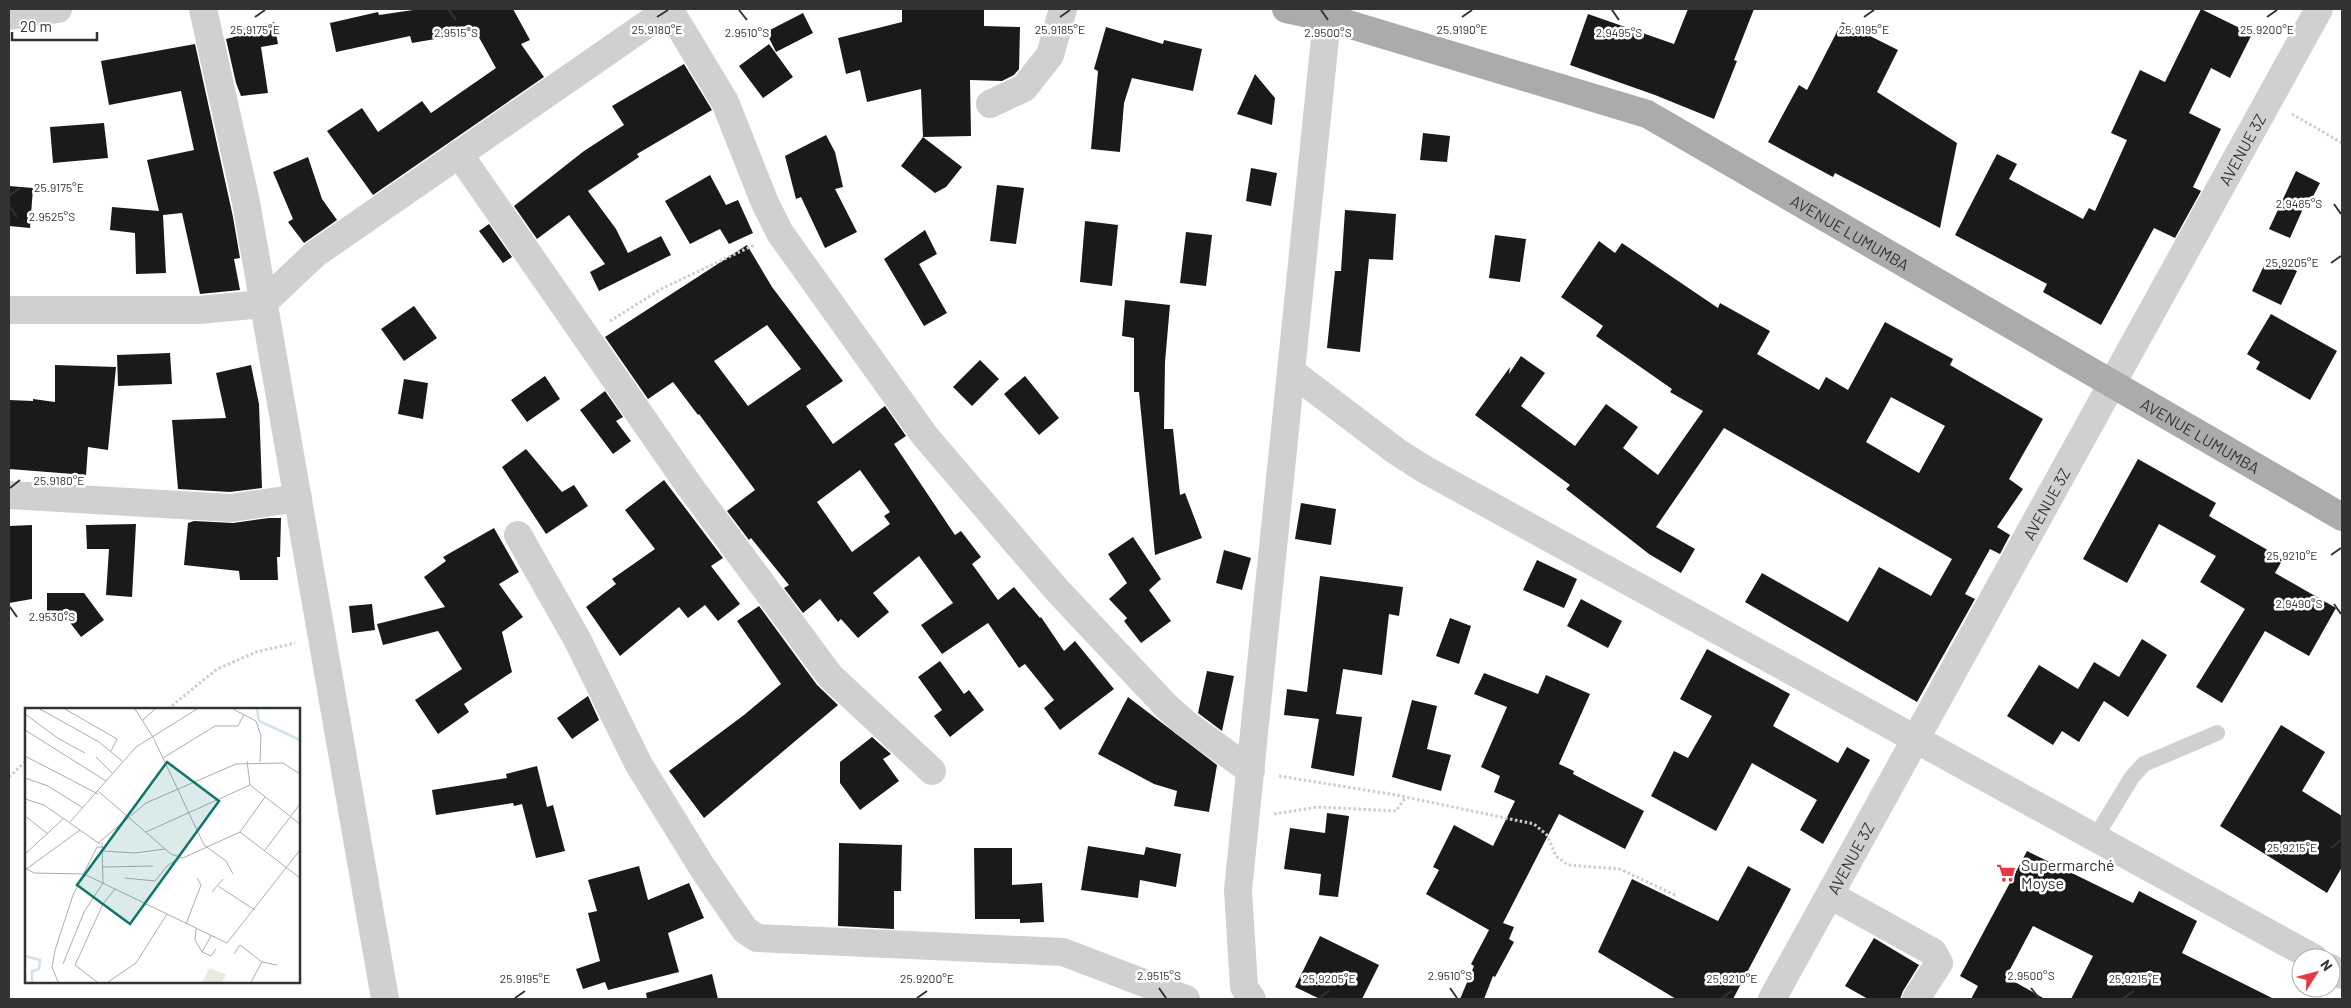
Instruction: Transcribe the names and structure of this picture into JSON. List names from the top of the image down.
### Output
{
  "streets": {
    "main road": ["AVENUE LUMUMBA"],
    "street": ["AVENUE 3Z"]
  },
  "crossings": [
    ["AVENUE 3Z", "AVENUE LUMUMBA"]
  ],
  "places": {
    "supermarket": ["Supermarché Moyse"]
  },
  "scale_bar": "20 m",
  "north": "top right",
  "coordinates": [
    "25.9190°E",
    "25.9175°E",
    "25.9180°E",
    "25.9185°E",
    "25.9195°E",
    "25.9200°E",
    "2.9515°S",
    "2.9510°S",
    "2.9500°S",
    "2.9495°S",
    "2.9485°S",
    "2.9525°S",
    "25.9205°E",
    "25.9210°E",
    "2.9490°S",
    "2.9530°S",
    "25.9215°E"
  ]
}
